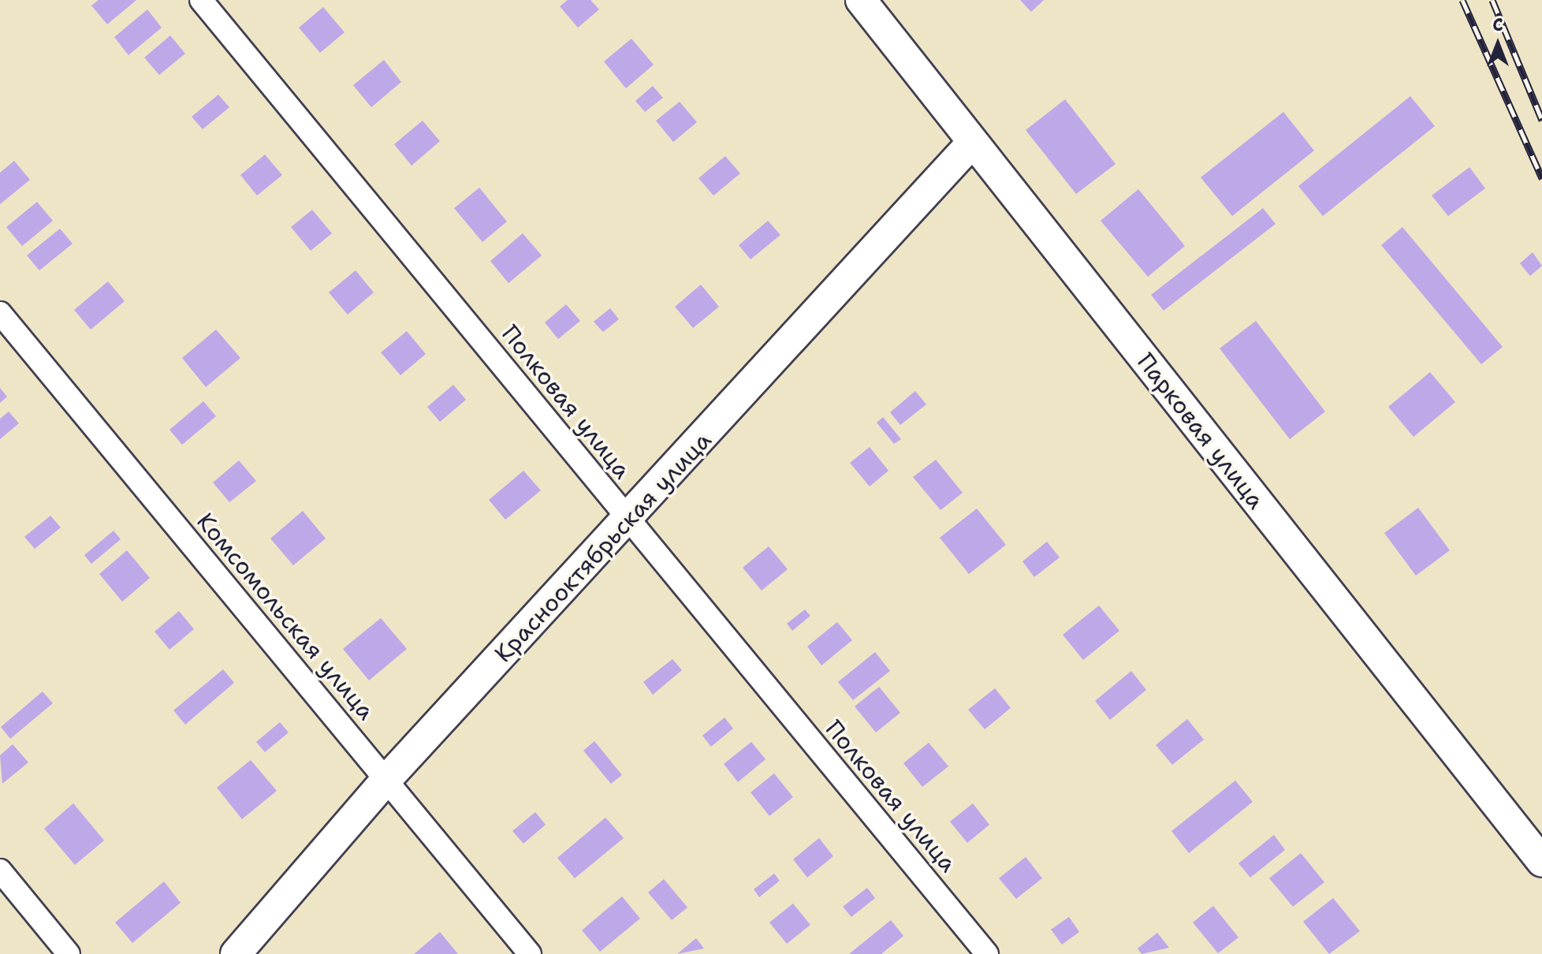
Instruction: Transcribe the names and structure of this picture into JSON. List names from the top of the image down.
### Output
{
  "streets": {
    "main road": ["Парковая улица", "Краснооктябрьская улица"],
    "street": ["Полковая улица", "Комсомольская улица"]
  },
  "crossings": [
    ["Полковая улица", "Краснооктябрьская улица"],
    ["Парковая улица", "Краснооктябрьская улица"],
    ["Краснооктябрьская улица", "Комсомольская улица"]
  ],
  "north": "top"
}
